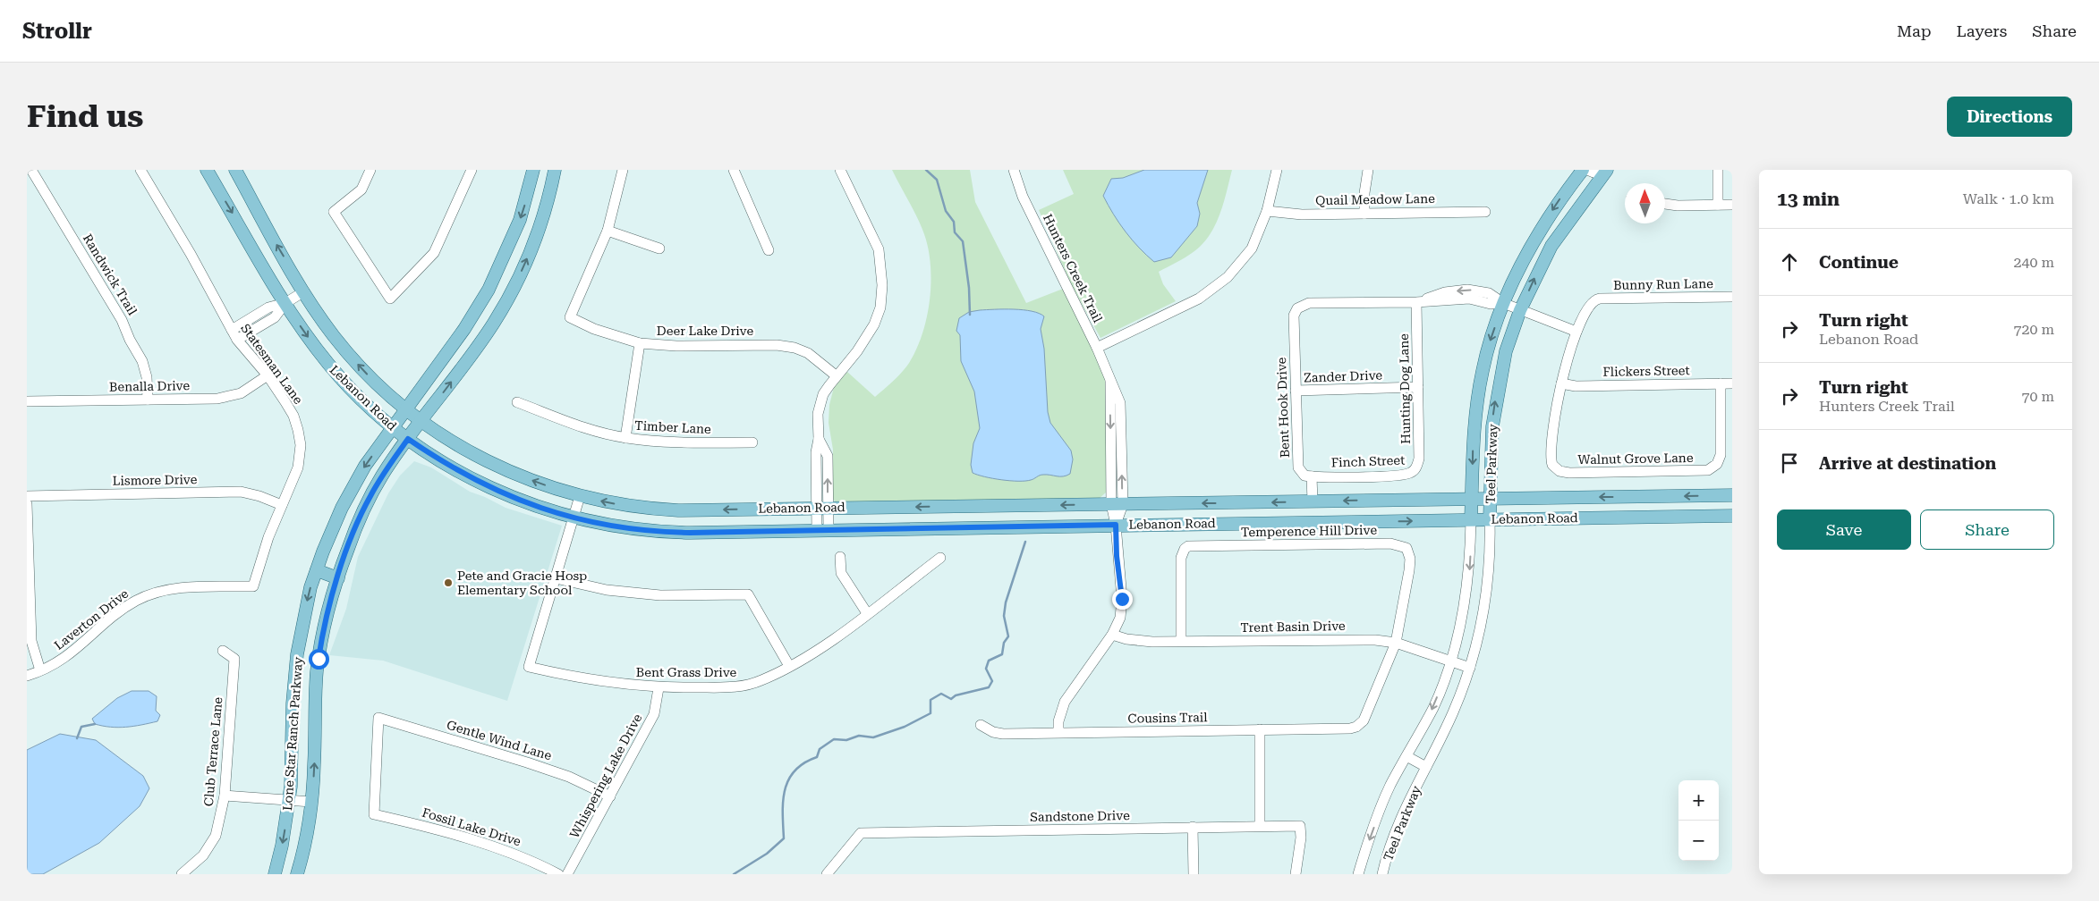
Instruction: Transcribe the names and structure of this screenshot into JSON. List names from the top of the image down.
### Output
{
  "streets": {
    "main road": ["Lebanon Road", "Teel Parkway", "Lone Star Ranch Parkway"],
    "street": [
      "Quail Meadow Lane",
      "Hunters Creek Trail",
      "Randwick Trail",
      "Bunny Run Lane",
      "Deer Lake Drive",
      "Statesman Lane",
      "Flickers Street",
      "Zander Drive",
      "Benalla Drive",
      "Hunting Dog Lane",
      "Bent Hook Drive",
      "Timber Lane",
      "Walnut Grove Lane",
      "Finch Street",
      "Lismore Drive",
      "Temperence Hill Drive",
      "Laverton Drive",
      "Trent Basin Drive",
      "Bent Grass Drive",
      "Cousins Trail",
      "Gentle Wind Lane",
      "Club Terrace Lane",
      "Whispering Lake Drive",
      "Sandstone Drive",
      "Fossil Lake Drive"
    ]
  },
  "crossings": [
    ["Hunters Creek Trail", "Lebanon Road"],
    ["Hunters Creek Trail", "Trent Basin Drive"],
    ["Hunters Creek Trail", "Cousins Trail"],
    ["Randwick Trail", "Benalla Drive"],
    ["Statesman Lane", "Benalla Drive"],
    ["Statesman Lane", "Lismore Drive"],
    ["Statesman Lane", "Laverton Drive"],
    ["Flickers Street", "Walnut Grove Lane"],
    ["Zander Drive", "Hunting Dog Lane"],
    ["Zander Drive", "Bent Hook Drive"],
    ["Hunting Dog Lane", "Bent Hook Drive"],
    ["Hunting Dog Lane", "Finch Street"],
    ["Lebanon Road", "Teel Parkway"],
    ["Lebanon Road", "Lone Star Ranch Parkway"],
    ["Bent Hook Drive", "Finch Street"],
    ["Teel Parkway", "Trent Basin Drive"],
    ["Temperence Hill Drive", "Trent Basin Drive"],
    ["Temperence Hill Drive", "Cousins Trail"],
    ["Trent Basin Drive", "Cousins Trail"],
    ["Bent Grass Drive", "Whispering Lake Drive"],
    ["Gentle Wind Lane", "Whispering Lake Drive"],
    ["Gentle Wind Lane", "Fossil Lake Drive"]
  ],
  "places": ["Pete and Gracie Hosp Elementary School"],
  "north": "top",
  "page": {
    "header": "Strollr",
    "nav": ["Map", "Layers", "Share"],
    "buttons": [
      "Directions",
      ["Save", "Share"]
    ],
    "title": "Find us",
    "heading": ["13 min", "Walk · 1.0 km"],
    "list": [
      ["Continue", "240 m"],
      ["Turn right", "Lebanon Road", "720 m"],
      ["Turn right", "Hunters Creek Trail", "70 m"],
      "Arrive at destination"
    ],
    "map_buttons": ["+", "−"]
  }
}
